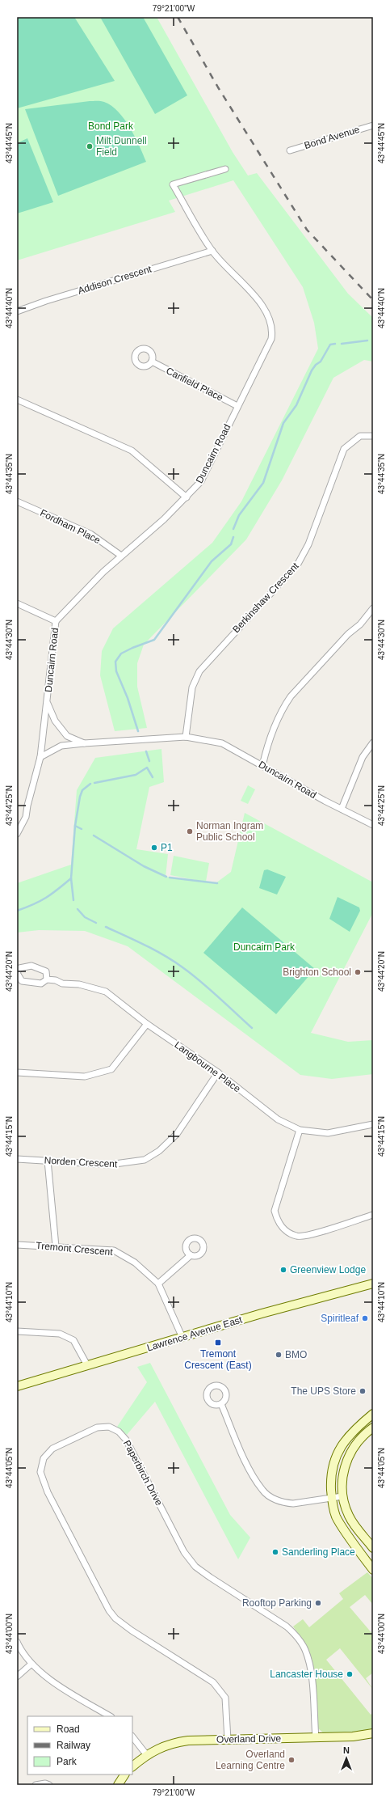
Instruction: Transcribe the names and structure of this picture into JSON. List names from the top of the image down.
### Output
{
  "streets": {
    "street": [
      "Bond Avenue",
      "Addison Crescent",
      "Canfield Place",
      "Duncairn Road",
      "Fordham Place",
      "Berkinshaw Crescent",
      "Langbourne Place",
      "Norden Crescent",
      "Tremont Crescent",
      "Lawrence Avenue East",
      "Paperbirch Drive",
      "Overland Drive"
    ]
  },
  "crossings": [
    ["Addison Crescent", "Duncairn Road"],
    ["Canfield Place", "Duncairn Road"],
    ["Duncairn Road", "Fordham Place"],
    ["Duncairn Road", "Berkinshaw Crescent"],
    ["Langbourne Place", "Norden Crescent"],
    ["Tremont Crescent", "Lawrence Avenue East"],
    ["Paperbirch Drive", "Overland Drive"]
  ],
  "parks": ["Bond Park", "Duncairn Park"],
  "places": {
    "other": [
      "Milt Dunnell Field",
      "Norman Ingram Public School",
      "P1",
      "Brighton School",
      "Greenview Lodge",
      "Spiritleaf",
      "BMO",
      "The UPS Store",
      "Sanderling Place",
      "Rooftop Parking",
      "Lancaster House",
      "Overland Learning Centre"
    ],
    "transit": ["Tremont Crescent (East)"]
  },
  "legend": ["Road", "Railway", "Park"],
  "north": "top",
  "coordinates": [
    "79°21'00\"W",
    "43°44'45\"N",
    "43°44'40\"N",
    "43°44'35\"N",
    "43°44'30\"N",
    "43°44'25\"N",
    "43°44'20\"N",
    "43°44'15\"N",
    "43°44'10\"N",
    "43°44'05\"N",
    "43°44'00\"N"
  ]
}
